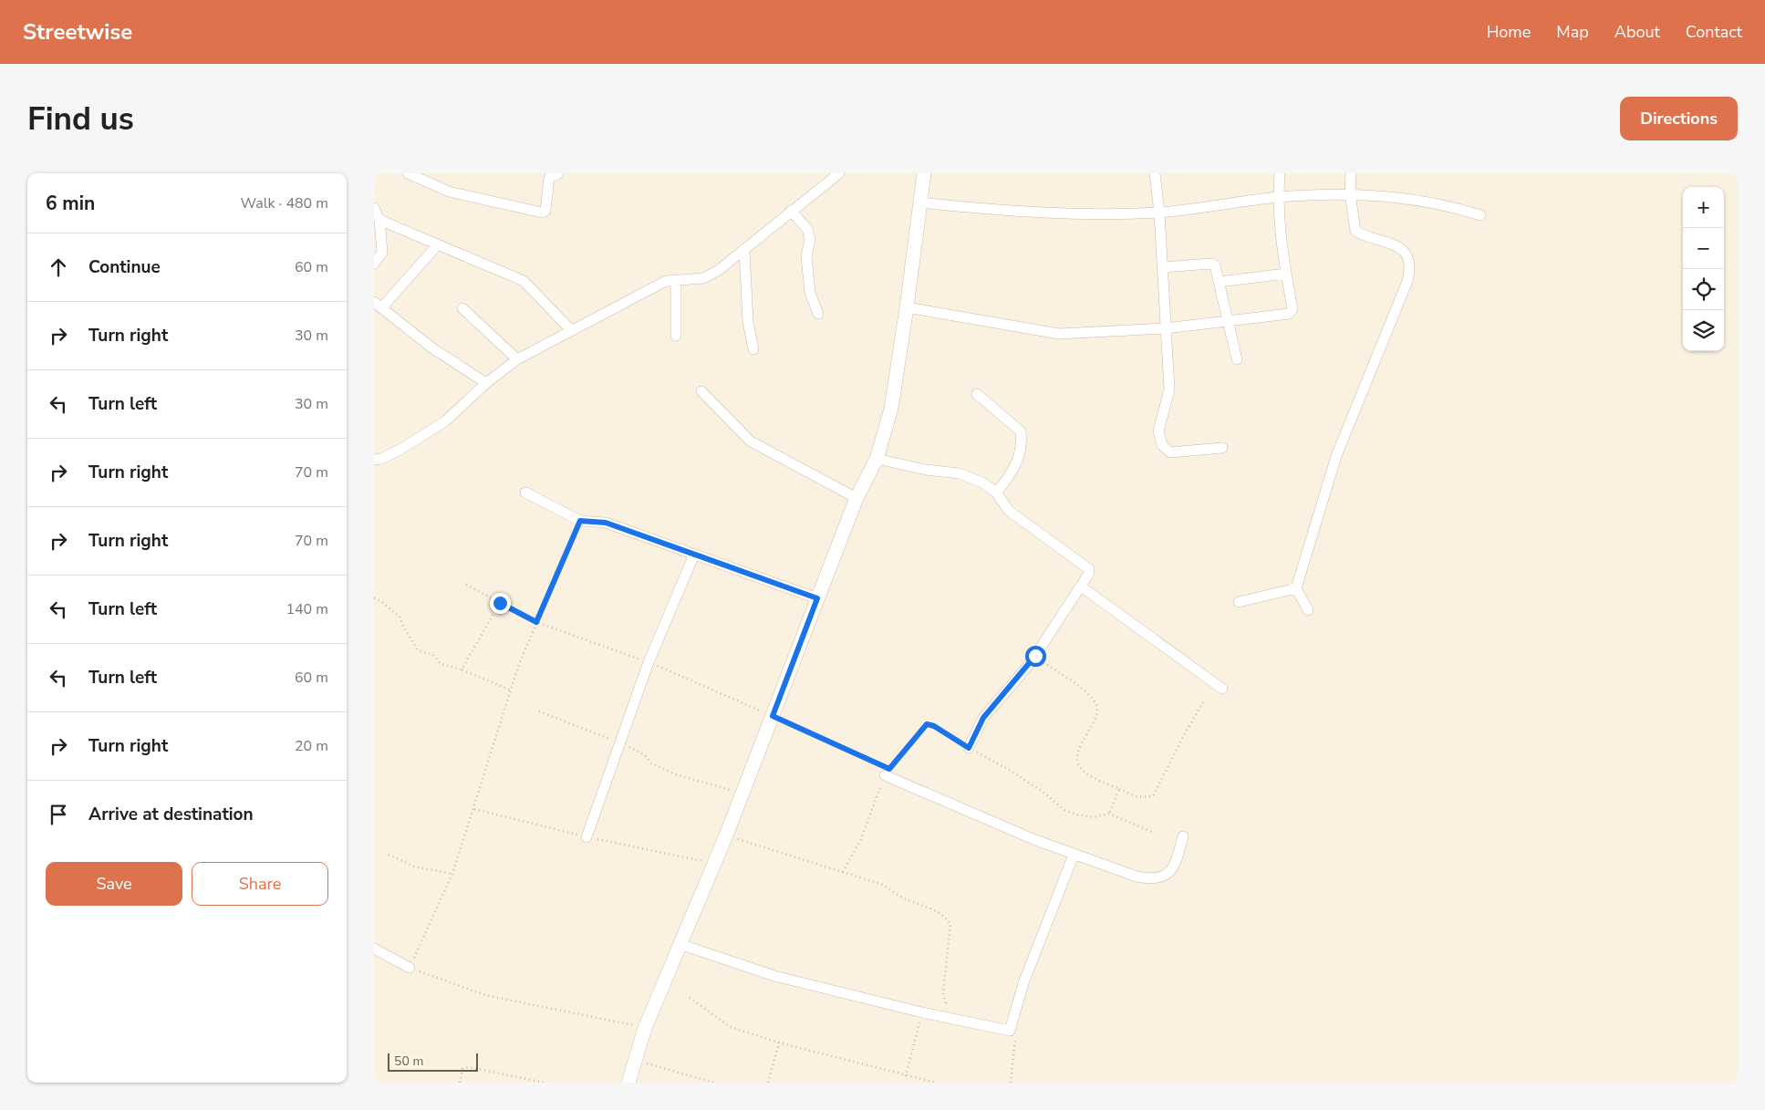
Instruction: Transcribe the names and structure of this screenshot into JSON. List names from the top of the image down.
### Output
{
  "scale_bar": "50 m",
  "page": {
    "header": "Streetwise",
    "nav": [
      "Home",
      "Map",
      "About",
      "Contact"
    ],
    "buttons": [
      "Directions",
      ["Save", "Share"]
    ],
    "title": "Find us",
    "heading": ["6 min", "Walk · 480 m"],
    "map_buttons": ["+", "−"],
    "list": [
      ["Continue", "60 m"],
      ["Turn right", "30 m"],
      ["Turn left", "30 m"],
      ["Turn right", "70 m"],
      ["Turn right", "70 m"],
      ["Turn left", "140 m"],
      ["Turn left", "60 m"],
      ["Turn right", "20 m"],
      "Arrive at destination"
    ],
    "scale": "50 m"
  }
}
